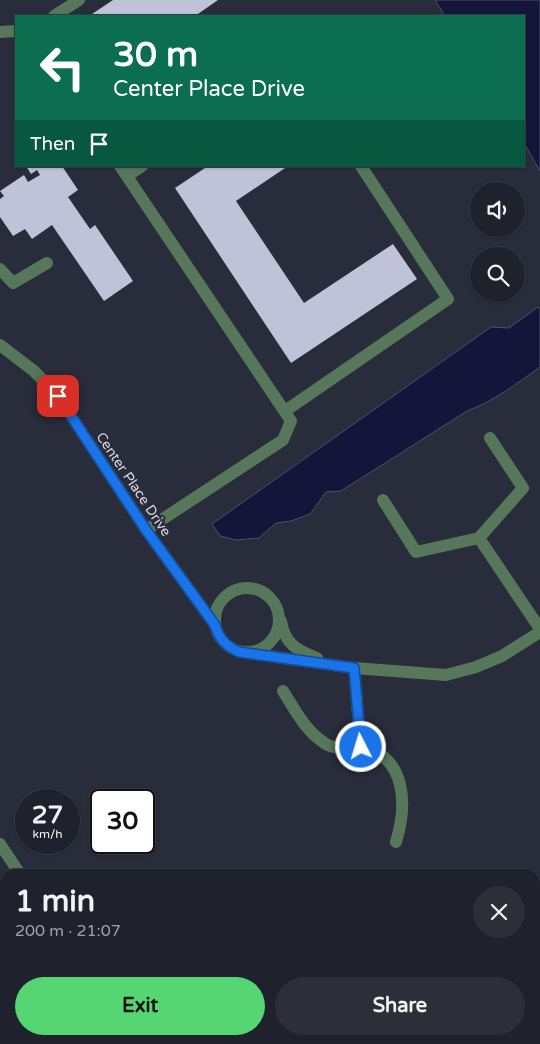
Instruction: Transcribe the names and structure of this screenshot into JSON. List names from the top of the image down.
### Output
{
  "streets": {
    "street": ["Center Place Drive"]
  },
  "page": {
    "turn": ["30 m", "Center Place Drive"],
    "then": "Then",
    "speed": "27 km/h",
    "limit": "30",
    "heading": ["1 min", "200 m · 21:07"],
    "buttons": ["Exit", "Share"]
  }
}
